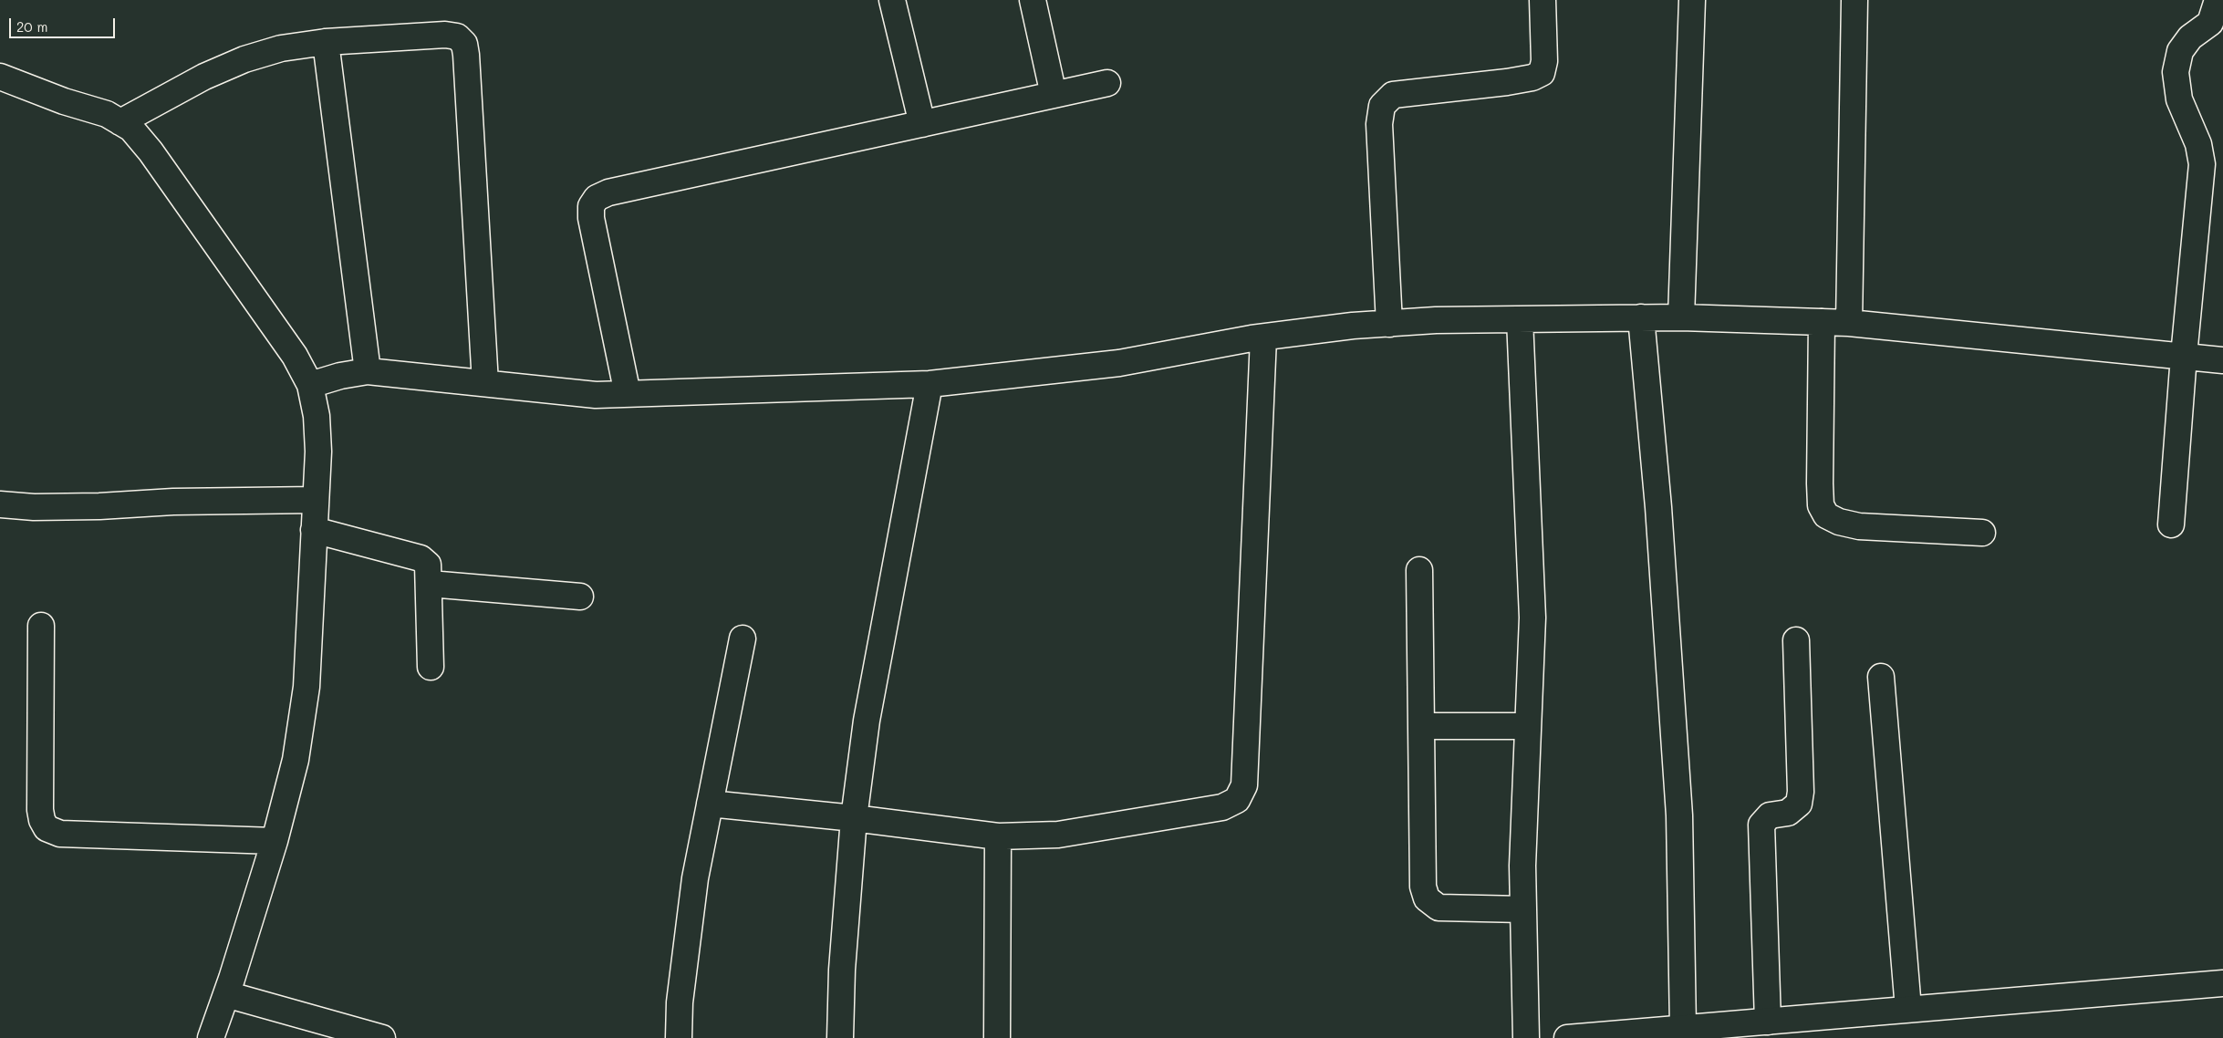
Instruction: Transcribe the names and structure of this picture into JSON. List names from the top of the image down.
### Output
{
  "scale_bar": "20 m"
}
